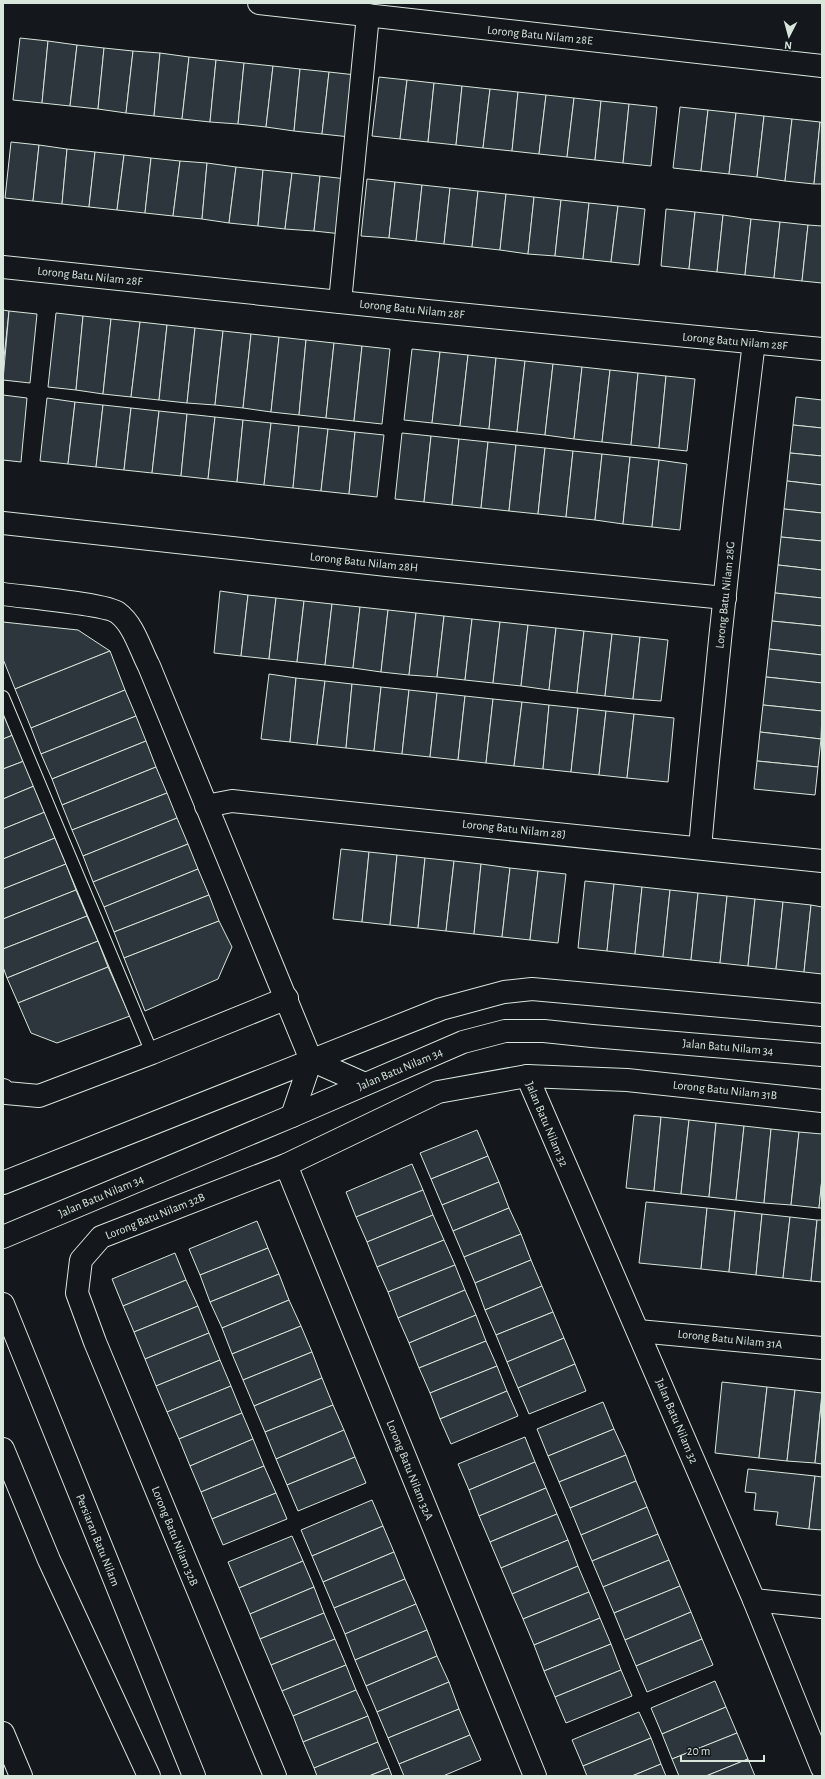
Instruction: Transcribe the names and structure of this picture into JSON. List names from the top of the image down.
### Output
{
  "streets": {
    "street": [
      "Lorong Batu Nilam 28E",
      "Lorong Batu Nilam 28F",
      "Lorong Batu Nilam 28H",
      "Lorong Batu Nilam 28G",
      "Lorong Batu Nilam 28J",
      "Jalan Batu Nilam 34",
      "Lorong Batu Nilam 31B",
      "Jalan Batu Nilam 32",
      "Lorong Batu Nilam 32B",
      "Lorong Batu Nilam 31A",
      "Lorong Batu Nilam 32A",
      "Persiaran Batu Nilam"
    ]
  },
  "crossings": [
    ["Lorong Batu Nilam 28F", "Lorong Batu Nilam 28G"],
    ["Lorong Batu Nilam 28H", "Lorong Batu Nilam 28G"],
    ["Lorong Batu Nilam 28G", "Lorong Batu Nilam 28J"],
    ["Lorong Batu Nilam 31B", "Lorong Batu Nilam 32B"],
    ["Jalan Batu Nilam 32", "Lorong Batu Nilam 32B"],
    ["Jalan Batu Nilam 32", "Lorong Batu Nilam 31A"],
    ["Lorong Batu Nilam 32B", "Lorong Batu Nilam 32A"]
  ],
  "scale_bar": "20 m",
  "north": "bottom"
}
